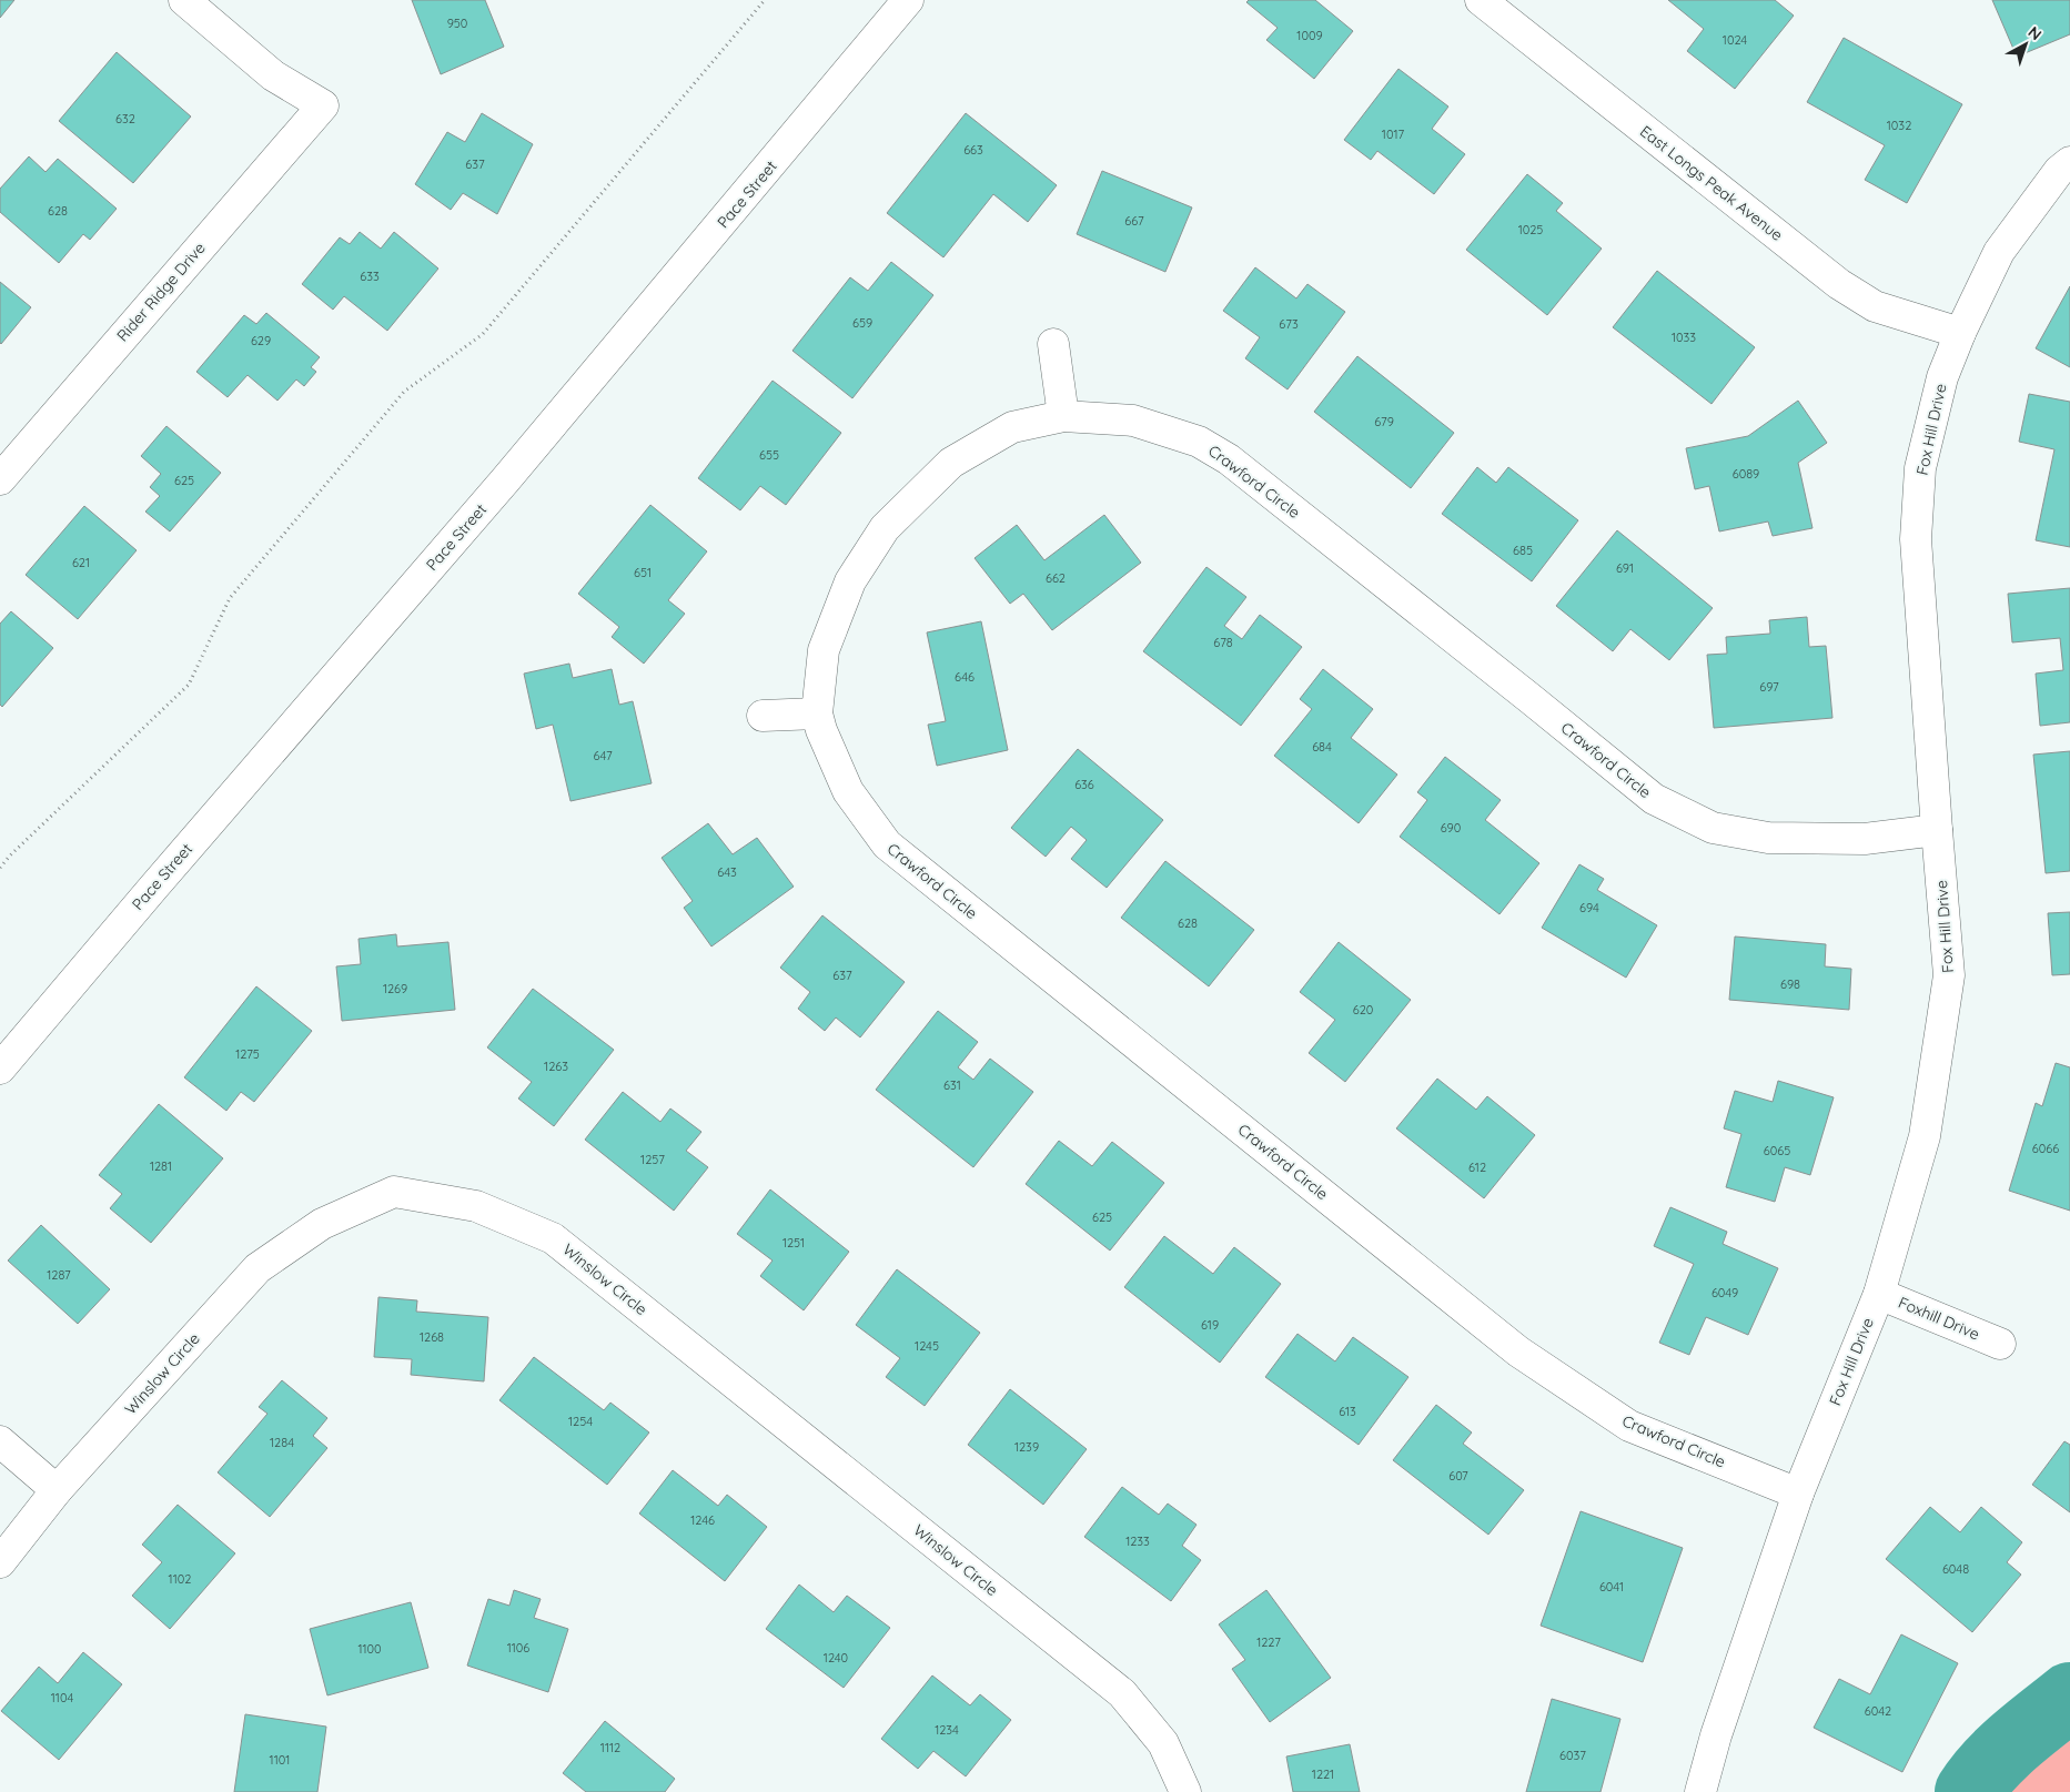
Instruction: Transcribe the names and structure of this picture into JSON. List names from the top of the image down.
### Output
{
  "streets": {
    "street": [
      "East Longs Peak Avenue",
      "Pace Street",
      "Rider Ridge Drive",
      "Fox Hill Drive",
      "Crawford Circle",
      "Winslow Circle",
      "Foxhill Drive"
    ]
  },
  "crossings": [
    ["East Longs Peak Avenue", "Fox Hill Drive"],
    ["Fox Hill Drive", "Crawford Circle"],
    ["Fox Hill Drive", "Foxhill Drive"]
  ],
  "house_numbers": [
    "950",
    "1009",
    "1024",
    "632",
    "1032",
    "1017",
    "663",
    "637",
    "628",
    "667",
    "1025",
    "633",
    "659",
    "673",
    "1033",
    "629",
    "679",
    "655",
    "6089",
    "625",
    "685",
    "621",
    "691",
    "651",
    "662",
    "678",
    "646",
    "697",
    "684",
    "647",
    "636",
    "690",
    "643",
    "694",
    "628",
    "637",
    "698",
    "1269",
    "620",
    "1275",
    "1263",
    "631",
    "6066",
    "6065",
    "1257",
    "1281",
    "612",
    "625",
    "1251",
    "1287",
    "6049",
    "619",
    "1268",
    "1245",
    "613",
    "1254",
    "1284",
    "1239",
    "607",
    "1246",
    "1233",
    "6048",
    "1102",
    "6041",
    "1227",
    "1106",
    "1100",
    "1240",
    "1104",
    "6042",
    "1234",
    "1112",
    "6037",
    "1101",
    "1221"
  ],
  "north": "top right"
}
